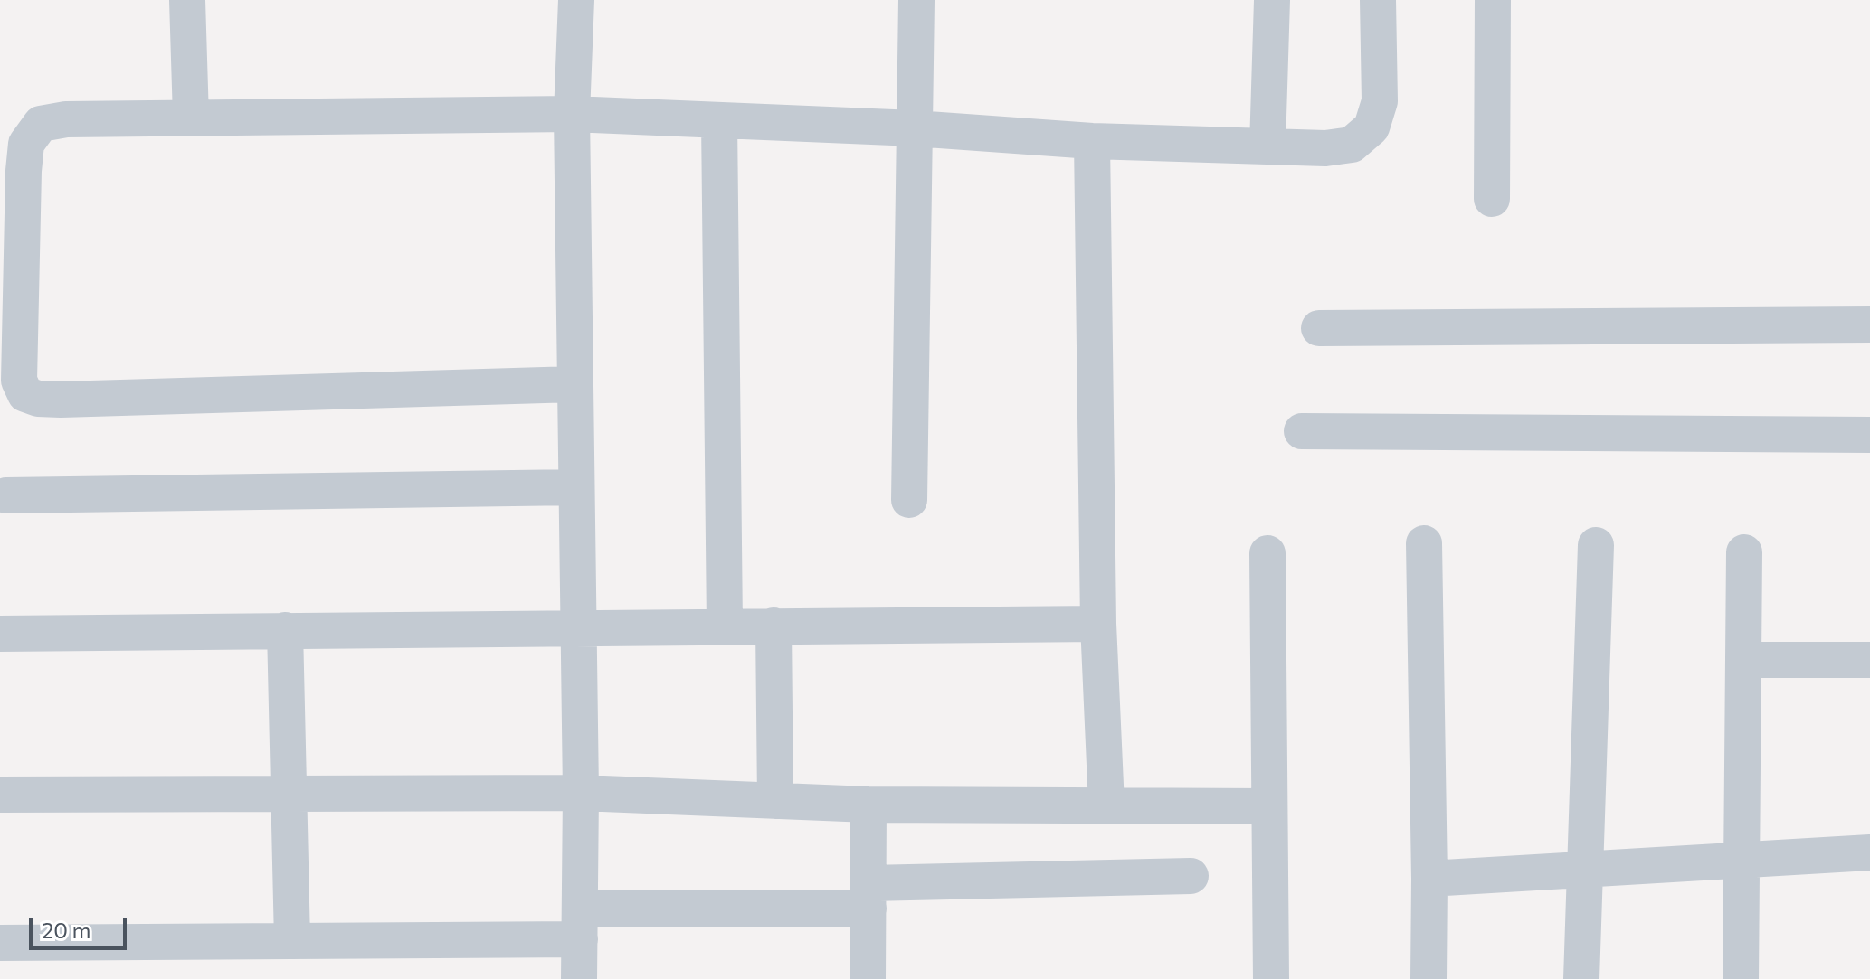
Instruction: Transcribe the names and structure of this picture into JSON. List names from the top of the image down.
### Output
{
  "scale_bar": "20 m"
}
